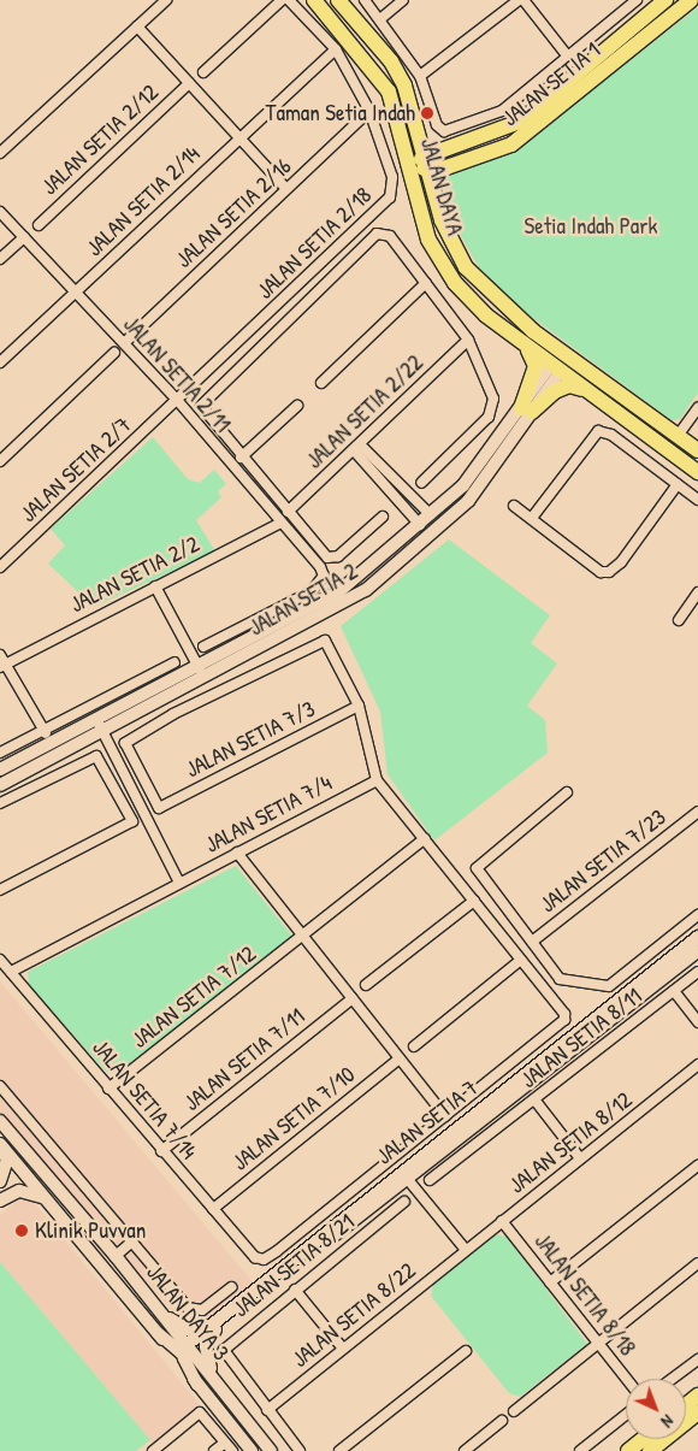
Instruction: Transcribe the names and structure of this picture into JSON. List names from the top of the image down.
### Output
{
  "streets": {
    "main road": ["JALAN SETIA 1", "JALAN DAYA"],
    "street": [
      "JALAN SETIA 2/12",
      "JALAN SETIA 2/14",
      "JALAN SETIA 2/16",
      "JALAN SETIA 2/18",
      "JALAN SETIA 2/11",
      "JALAN SETIA 2/22",
      "JALAN SETIA 2/7",
      "JALAN SETIA 2/2",
      "JALAN SETIA 2",
      "JALAN SETIA 7/3",
      "JALAN SETIA 7/4",
      "JALAN SETIA 7/23",
      "JALAN SETIA 7/12",
      "JALAN SETIA 8/11",
      "JALAN SETIA 7/11",
      "JALAN SETIA 7/14",
      "JALAN SETIA 7/10",
      "JALAN SETIA 7",
      "JALAN SETIA 8/12",
      "JALAN SETIA 8/21",
      "JALAN SETIA 8/18",
      "JALAN DAYA 3",
      "JALAN SETIA 8/22"
    ]
  },
  "crossings": [
    ["JALAN SETIA 1", "JALAN DAYA"],
    ["JALAN DAYA", "JALAN SETIA 2"],
    ["JALAN SETIA 2/14", "JALAN SETIA 2/18"],
    ["JALAN SETIA 2/14", "JALAN SETIA 2/11"],
    ["JALAN SETIA 2/16", "JALAN SETIA 2/18"],
    ["JALAN SETIA 2/16", "JALAN SETIA 2/11"],
    ["JALAN SETIA 2/18", "JALAN SETIA 2/11"],
    ["JALAN SETIA 2/18", "JALAN SETIA 2/7"],
    ["JALAN SETIA 2/11", "JALAN SETIA 2/7"],
    ["JALAN SETIA 2/11", "JALAN SETIA 2/2"],
    ["JALAN SETIA 7/4", "JALAN SETIA 7/14"],
    ["JALAN SETIA 7/12", "JALAN SETIA 7/14"],
    ["JALAN SETIA 7/11", "JALAN SETIA 7/14"],
    ["JALAN SETIA 7/14", "JALAN SETIA 7/10"],
    ["JALAN SETIA 7", "JALAN DAYA 3"],
    ["JALAN SETIA 8/12", "JALAN SETIA 8/18"],
    ["JALAN SETIA 8/12", "JALAN SETIA 8/22"],
    ["JALAN SETIA 8/21", "JALAN SETIA 8/22"]
  ],
  "parks": ["Setia Indah Park"],
  "places": ["Taman Setia Indah", "Klinik Puvvan"],
  "north": "bottom right"
}
